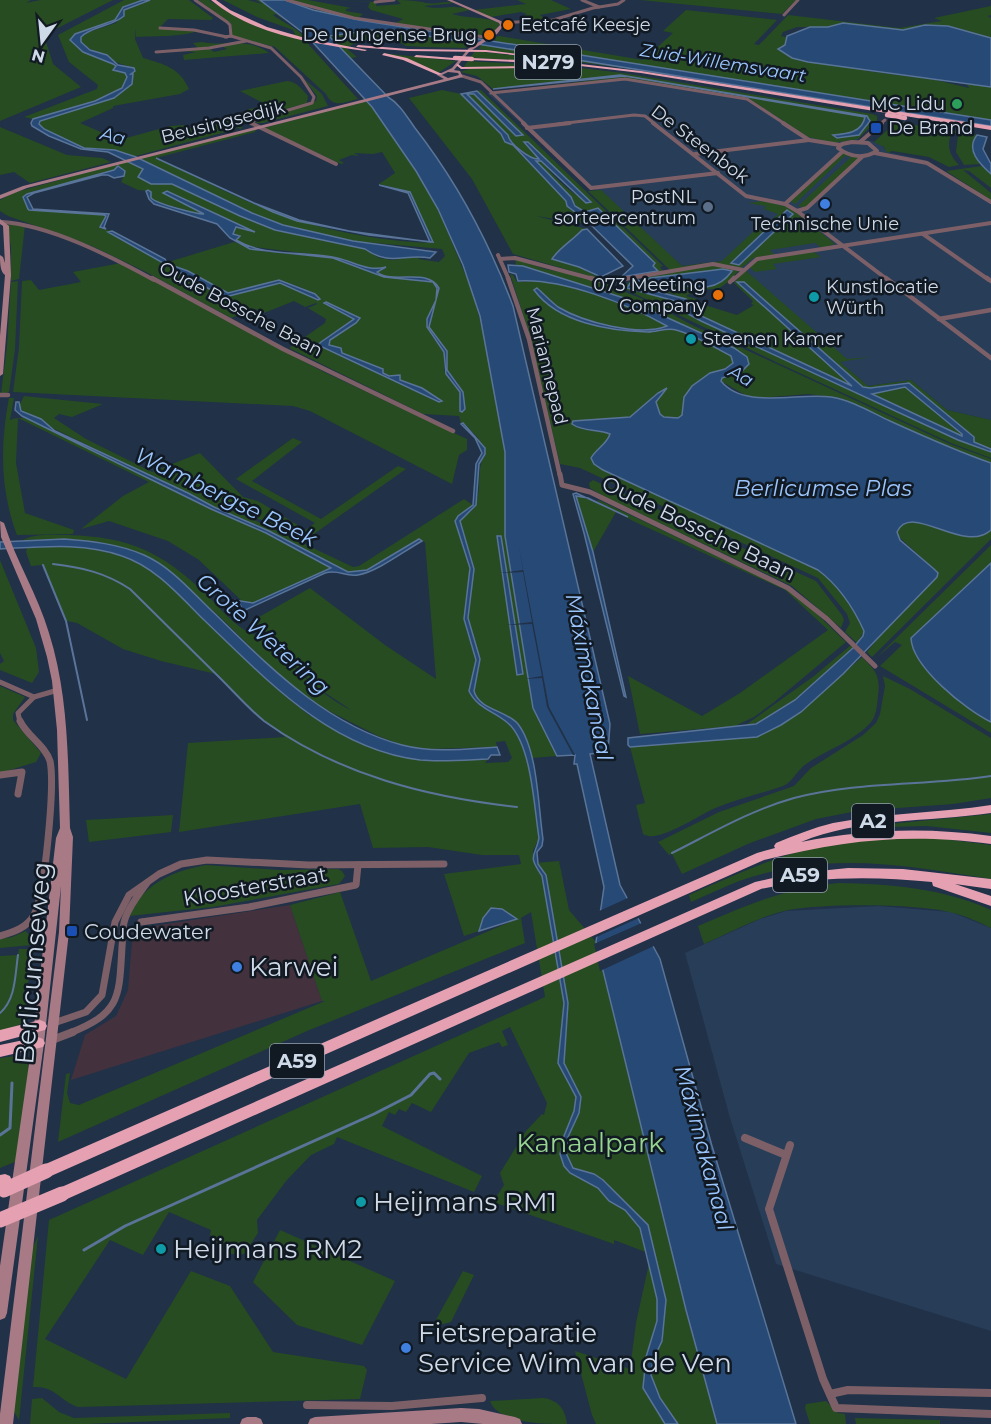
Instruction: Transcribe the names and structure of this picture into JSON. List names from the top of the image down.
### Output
{
  "streets": {
    "highway": ["N279", "A2", "A59"],
    "main road": ["Beusingsedijk", "Berlicumseweg"],
    "street": [
      "De Steenbok",
      "Oude Bossche Baan",
      "Mariannepad",
      "Kloosterstraat"
    ]
  },
  "crossings": [
    ["N279", "Beusingsedijk"],
    ["Oude Bossche Baan", "Mariannepad"],
    ["A2", "A59"],
    ["Kloosterstraat", "Berlicumseweg"]
  ],
  "water": [
    "Zuid-Willemsvaart",
    "Aa",
    "Berlicumse Plas",
    "Wambergse Beek",
    "Grote Wetering",
    "Máximakanaal"
  ],
  "parks": ["Kanaalpark"],
  "places": {
    "other": [
      "Eetcafé Keesje",
      "De Dungense Brug",
      "MC Lidu",
      "Technische Unie",
      "PostNL sorteercentrum",
      "073 Meeting Company",
      "Kunstlocatie Würth",
      "Steenen Kamer",
      "Karwei",
      "Heijmans RM1",
      "Heijmans RM2",
      "Fietsreparatie Service Wim van de Ven"
    ],
    "transit": ["De Brand", "Coudewater"]
  },
  "north": "bottom"
}
